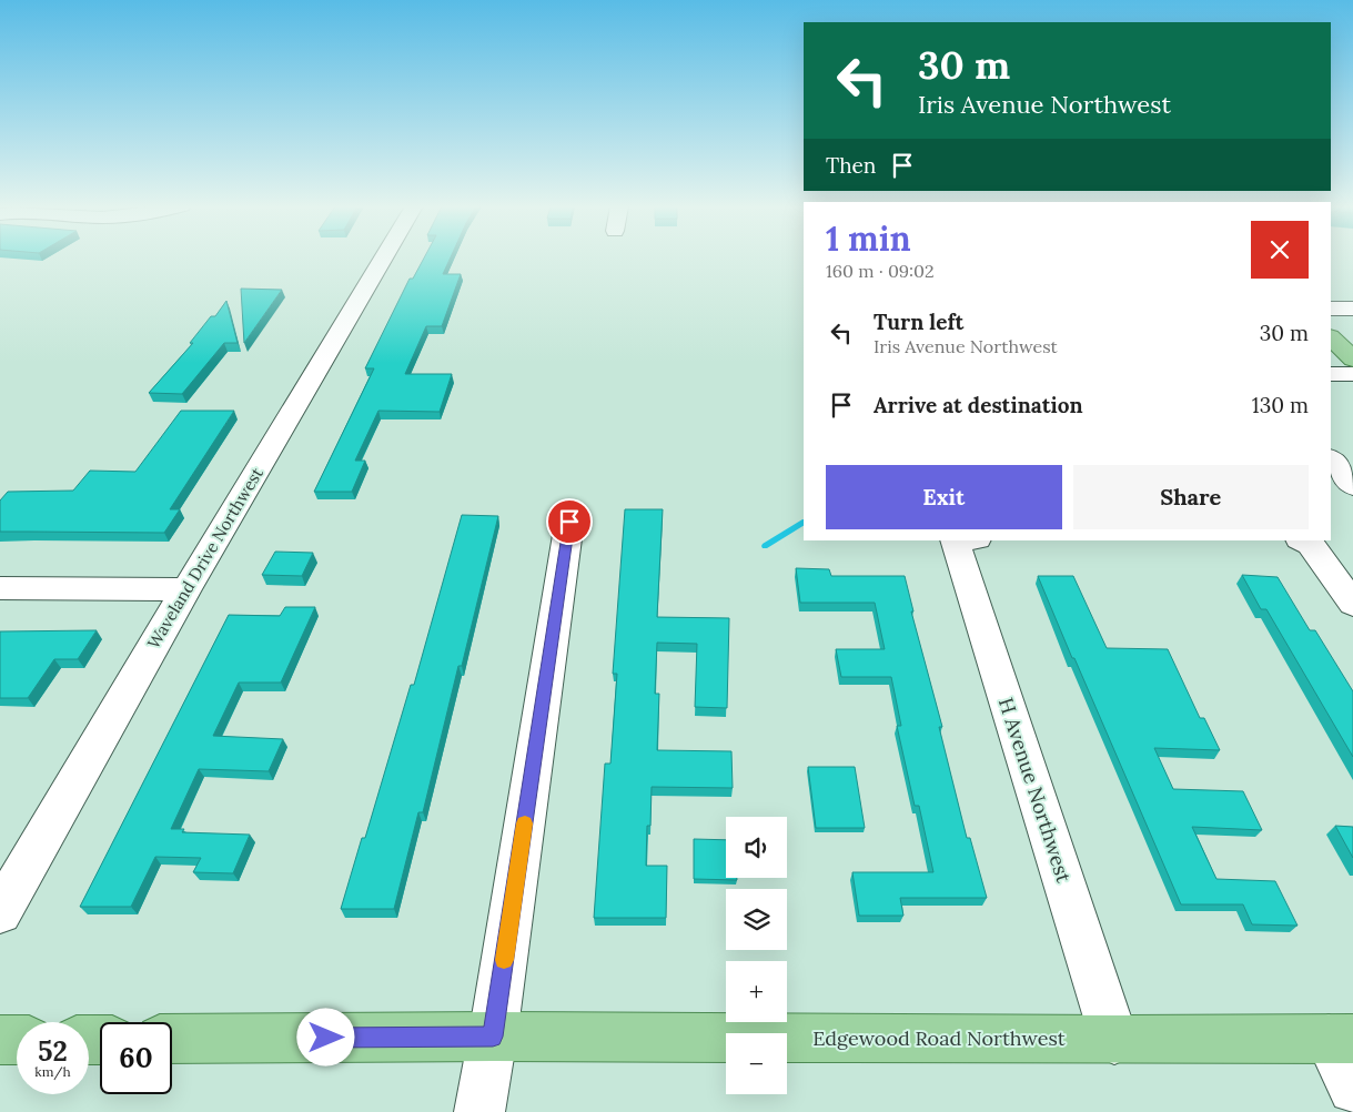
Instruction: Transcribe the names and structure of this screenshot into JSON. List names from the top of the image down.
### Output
{
  "streets": {
    "main road": ["Edgewood Road Northwest"],
    "street": ["Waveland Drive Northwest", "H Avenue Northwest"]
  },
  "crossings": [
    ["H Avenue Northwest", "Edgewood Road Northwest"]
  ],
  "page": {
    "turn": ["30 m", "Iris Avenue Northwest"],
    "then": "Then",
    "heading": ["1 min", "160 m · 09:02"],
    "list": [
      {
        "name": "Turn left",
        "note": "Iris Avenue Northwest",
        "value": "30 m"
      },
      {
        "name": "Arrive at destination",
        "value": "130 m"
      }
    ],
    "buttons": ["Exit", "Share"],
    "map_buttons": ["+", "−"],
    "speed": "52 km/h",
    "limit": "60"
  }
}
